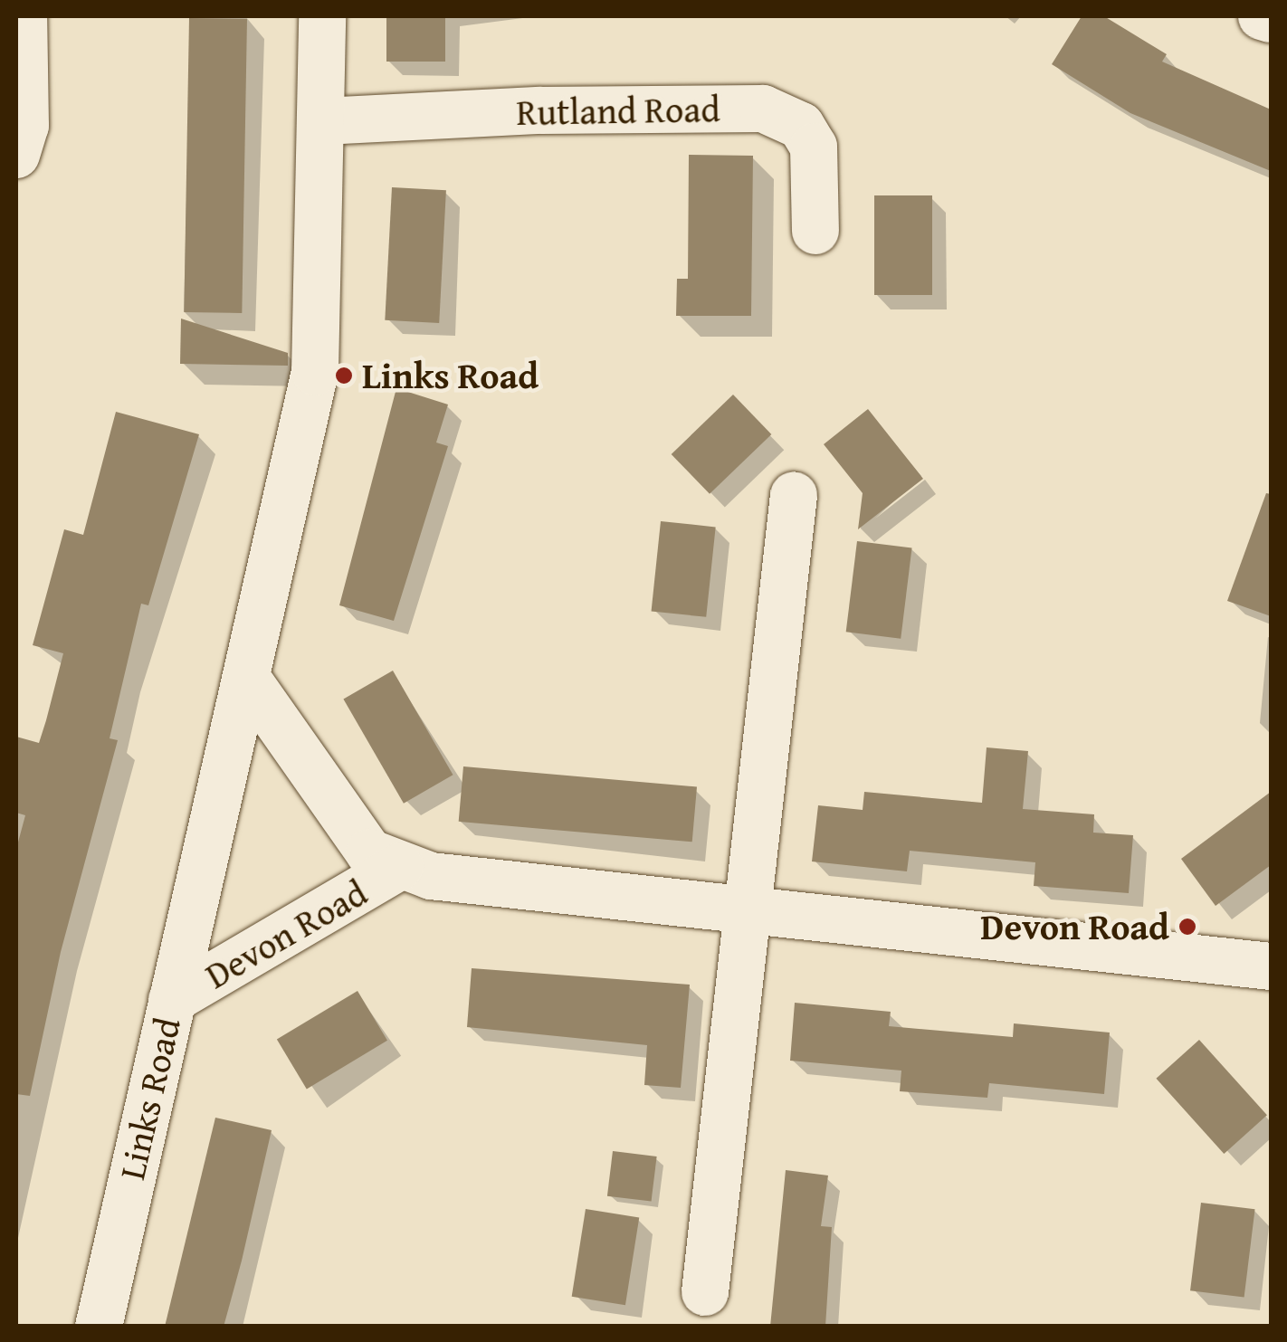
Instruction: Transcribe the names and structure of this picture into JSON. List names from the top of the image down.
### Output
{
  "streets": {
    "street": ["Rutland Road", "Devon Road", "Links Road"]
  },
  "crossings": [
    ["Rutland Road", "Links Road"],
    ["Devon Road", "Links Road"]
  ],
  "places": ["Links Road", "Devon Road"]
}
